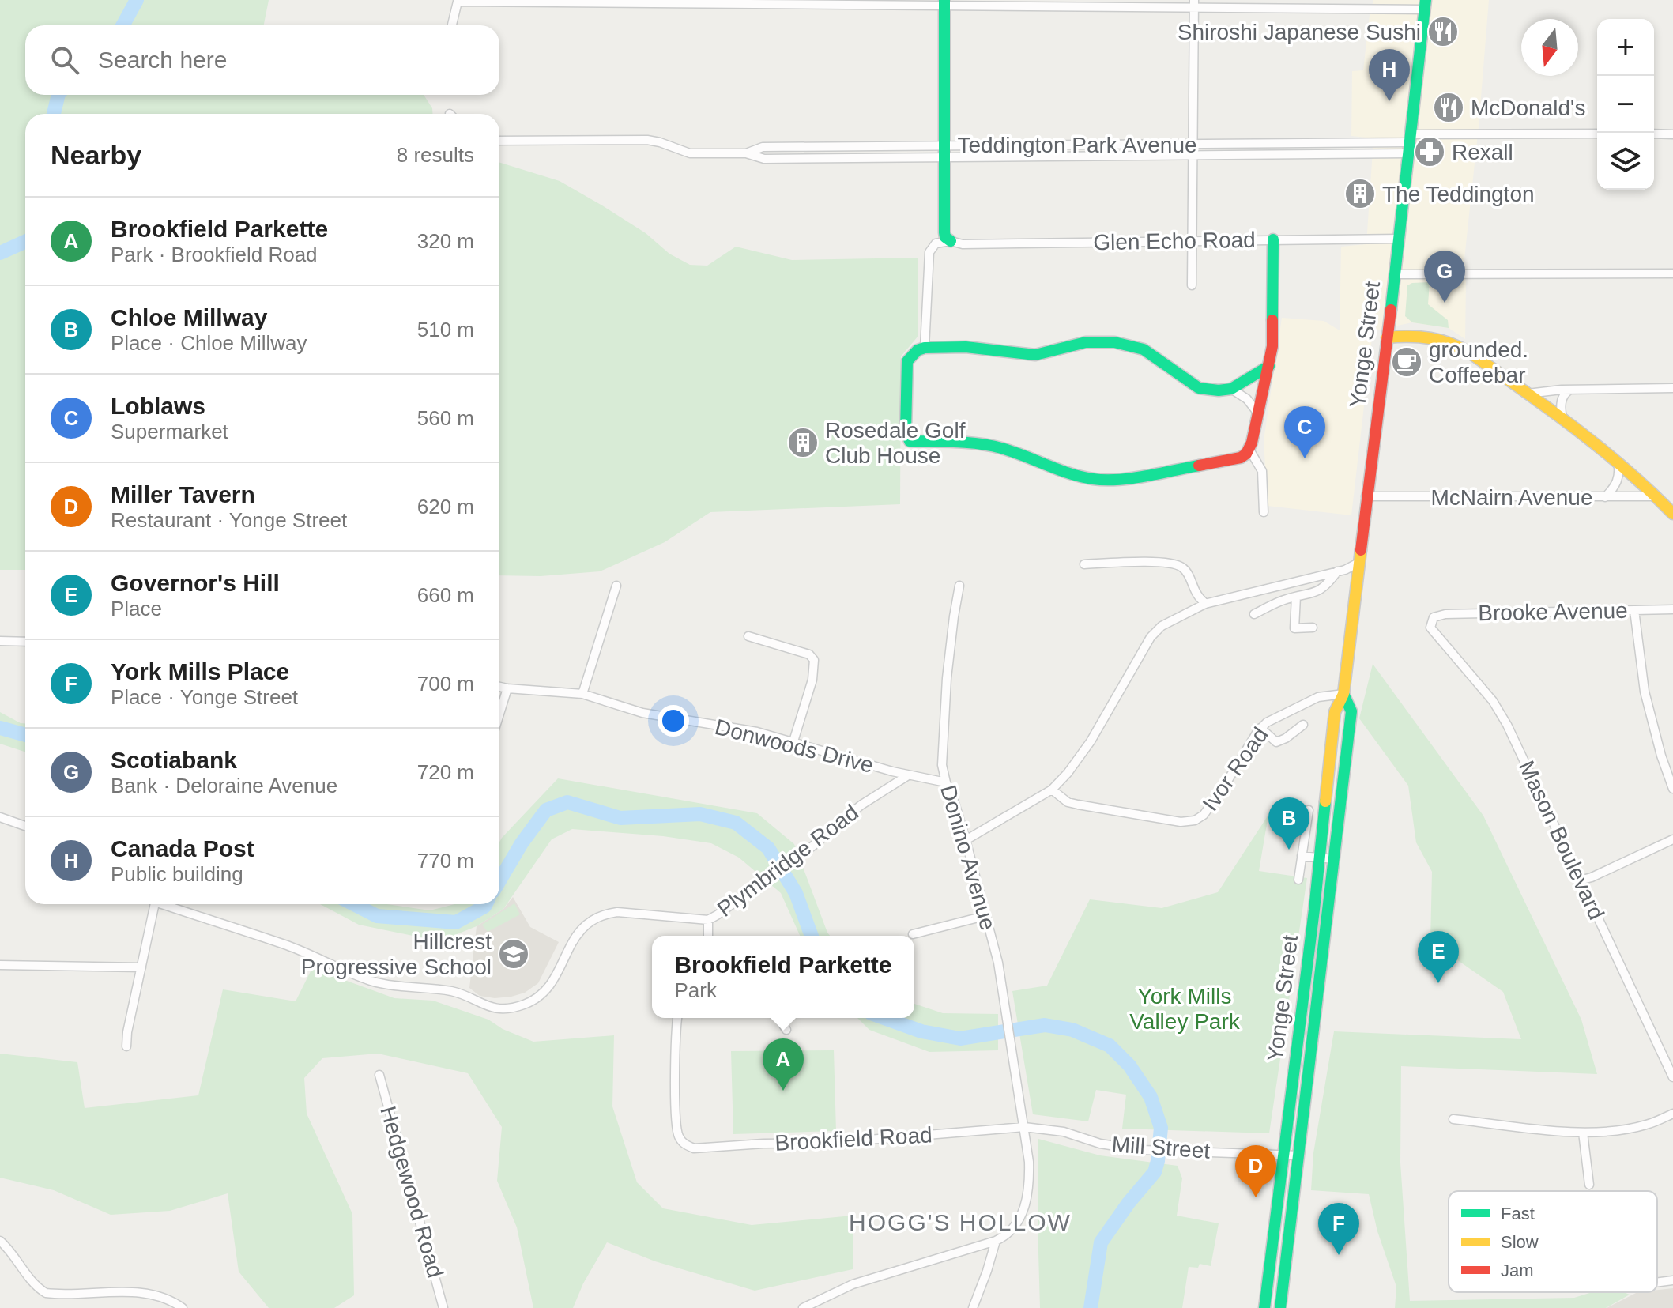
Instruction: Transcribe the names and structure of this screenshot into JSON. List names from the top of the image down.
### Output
{
  "streets": {
    "main road": ["Yonge Street"],
    "street": [
      "Teddington Park Avenue",
      "Glen Echo Road",
      "McNairn Avenue",
      "Brooke Avenue",
      "Donwoods Drive",
      "Ivor Road",
      "Mason Boulevard",
      "Donino Avenue",
      "Plymbridge Road",
      "Brookfield Road",
      "Mill Street",
      "Hedgewood Road"
    ]
  },
  "crossings": [
    ["Teddington Park Avenue", "Yonge Street"],
    ["Glen Echo Road", "Yonge Street"],
    ["Yonge Street", "McNairn Avenue"],
    ["Yonge Street", "Ivor Road"],
    ["Yonge Street", "Mill Street"],
    ["Brooke Avenue", "Mason Boulevard"],
    ["Donwoods Drive", "Donino Avenue"],
    ["Donwoods Drive", "Plymbridge Road"],
    ["Donino Avenue", "Brookfield Road"],
    ["Donino Avenue", "Mill Street"],
    ["Brookfield Road", "Mill Street"]
  ],
  "districts": ["HOGG'S HOLLOW"],
  "parks": ["York Mills Valley Park"],
  "places": {
    "restaurant": ["Shiroshi Japanese Sushi", "McDonald's"],
    "pharmacy": ["Rexall"],
    "building": ["The Teddington", "Rosedale Golf Club House"],
    "cafe": ["grounded. Coffeebar"],
    "school or university": ["Hillcrest Progressive School"]
  },
  "legend": ["Fast", "Slow", "Jam"],
  "north": "bottom",
  "page": {
    "map_buttons": ["+", "−"],
    "search": "Search here",
    "pins": [
      "H",
      "G",
      "C",
      "B",
      "E",
      "A",
      "D",
      "F"
    ],
    "heading": ["Nearby", "8 results"],
    "list": [
      {
        "mark": "A",
        "name": "Brookfield Parkette",
        "note": "Park · Brookfield Road",
        "value": "320 m"
      },
      {
        "mark": "B",
        "name": "Chloe Millway",
        "note": "Place · Chloe Millway",
        "value": "510 m"
      },
      {
        "mark": "C",
        "name": "Loblaws",
        "note": "Supermarket",
        "value": "560 m"
      },
      {
        "mark": "D",
        "name": "Miller Tavern",
        "note": "Restaurant · Yonge Street",
        "value": "620 m"
      },
      {
        "mark": "E",
        "name": "Governor's Hill",
        "note": "Place",
        "value": "660 m"
      },
      {
        "mark": "F",
        "name": "York Mills Place",
        "note": "Place · Yonge Street",
        "value": "700 m"
      },
      {
        "mark": "G",
        "name": "Scotiabank",
        "note": "Bank · Deloraine Avenue",
        "value": "720 m"
      },
      {
        "mark": "H",
        "name": "Canada Post",
        "note": "Public building",
        "value": "770 m"
      }
    ],
    "popup": ["Brookfield Parkette", "Park"]
  }
}
